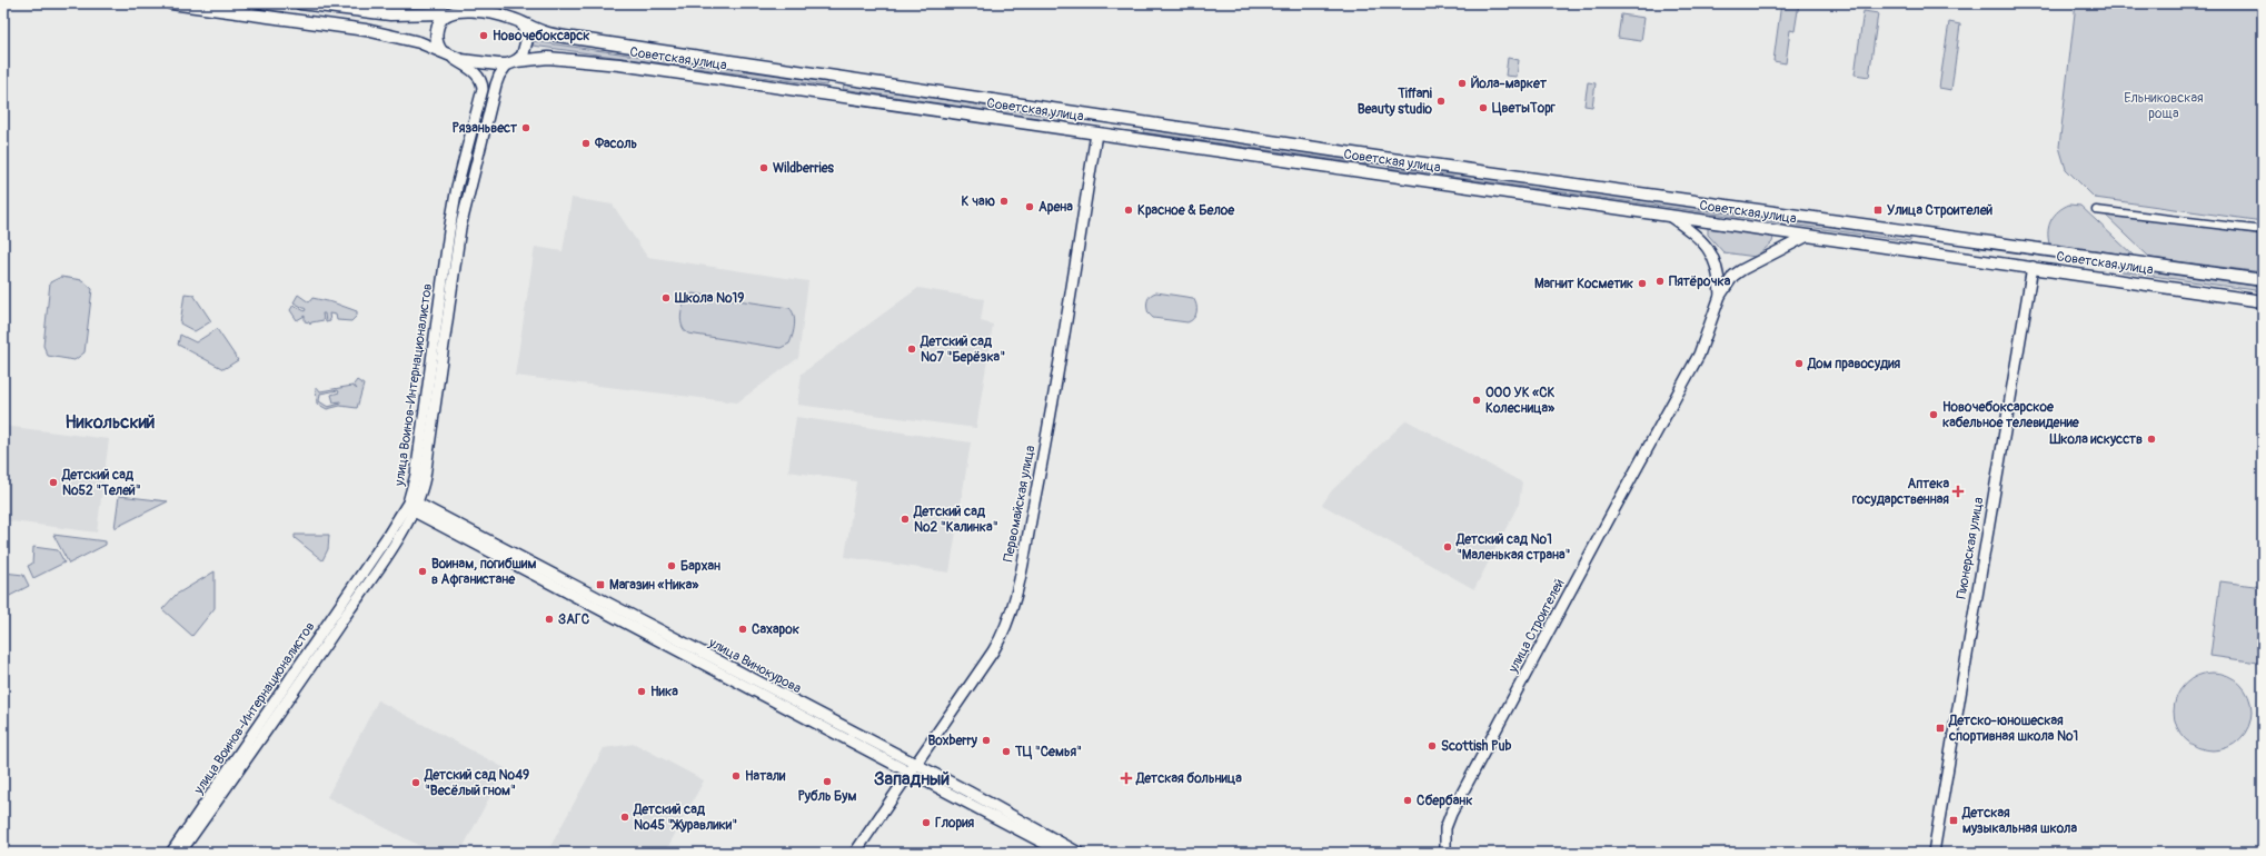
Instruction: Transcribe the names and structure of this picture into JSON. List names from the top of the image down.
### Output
{
  "streets": {
    "main road": [
      "Советская улица",
      "улица Воинов-Интернационалистов",
      "Первомайская улица",
      "Пионерская улица",
      "улица Строителей",
      "улица Винокурова"
    ]
  },
  "crossings": [
    ["Советская улица", "улица Воинов-Интернационалистов"],
    ["Советская улица", "Первомайская улица"],
    ["Советская улица", "Пионерская улица"],
    ["Советская улица", "улица Строителей"],
    ["улица Воинов-Интернационалистов", "улица Винокурова"],
    ["Первомайская улица", "улица Винокурова"]
  ],
  "districts": ["Никольский", "Западный"],
  "parks": ["Ельниковская роща"],
  "places": {
    "other": [
      "Новочебоксарск",
      "Йола-маркет",
      "Tiffani Beauty studio",
      "ЦветыТорг",
      "Рязаньвест",
      "Фасоль",
      "Wildberries",
      "К чаю",
      "Арена",
      "Красное & Белое",
      "Пятёрочка",
      "Магнит Косметик",
      "Школа №19",
      "Детский сад №7 \"Берёзка\"",
      "Дом правосудия",
      "ООО УК «СК Колесница»",
      "Новочебоксарское кабельное телевидение",
      "Школа искусств",
      "Детский сад №52 \"Телей\"",
      "Детский сад №2 \"Калинка\"",
      "Детский сад №1 \"Маленькая страна\"",
      "Бархан",
      "Воинам, погибшим в Афганистане",
      "ЗАГС",
      "Сахарок",
      "Ника",
      "Boxberry",
      "Scottish Pub",
      "ТЦ \"Семья\"",
      "Натали",
      "Рубль Бум",
      "Детский сад №49 \"Весёлый гном\"",
      "Сбербанк",
      "Детский сад №45 \"Журавлики\"",
      "Глория"
    ],
    "transit": [
      "Улица Строителей",
      "Магазин «Ника»",
      "Детско-юношеская спортивная школа №1",
      "Детская музыкальная школа"
    ],
    "health": ["Аптека государственная", "Детская больница"]
  }
}
